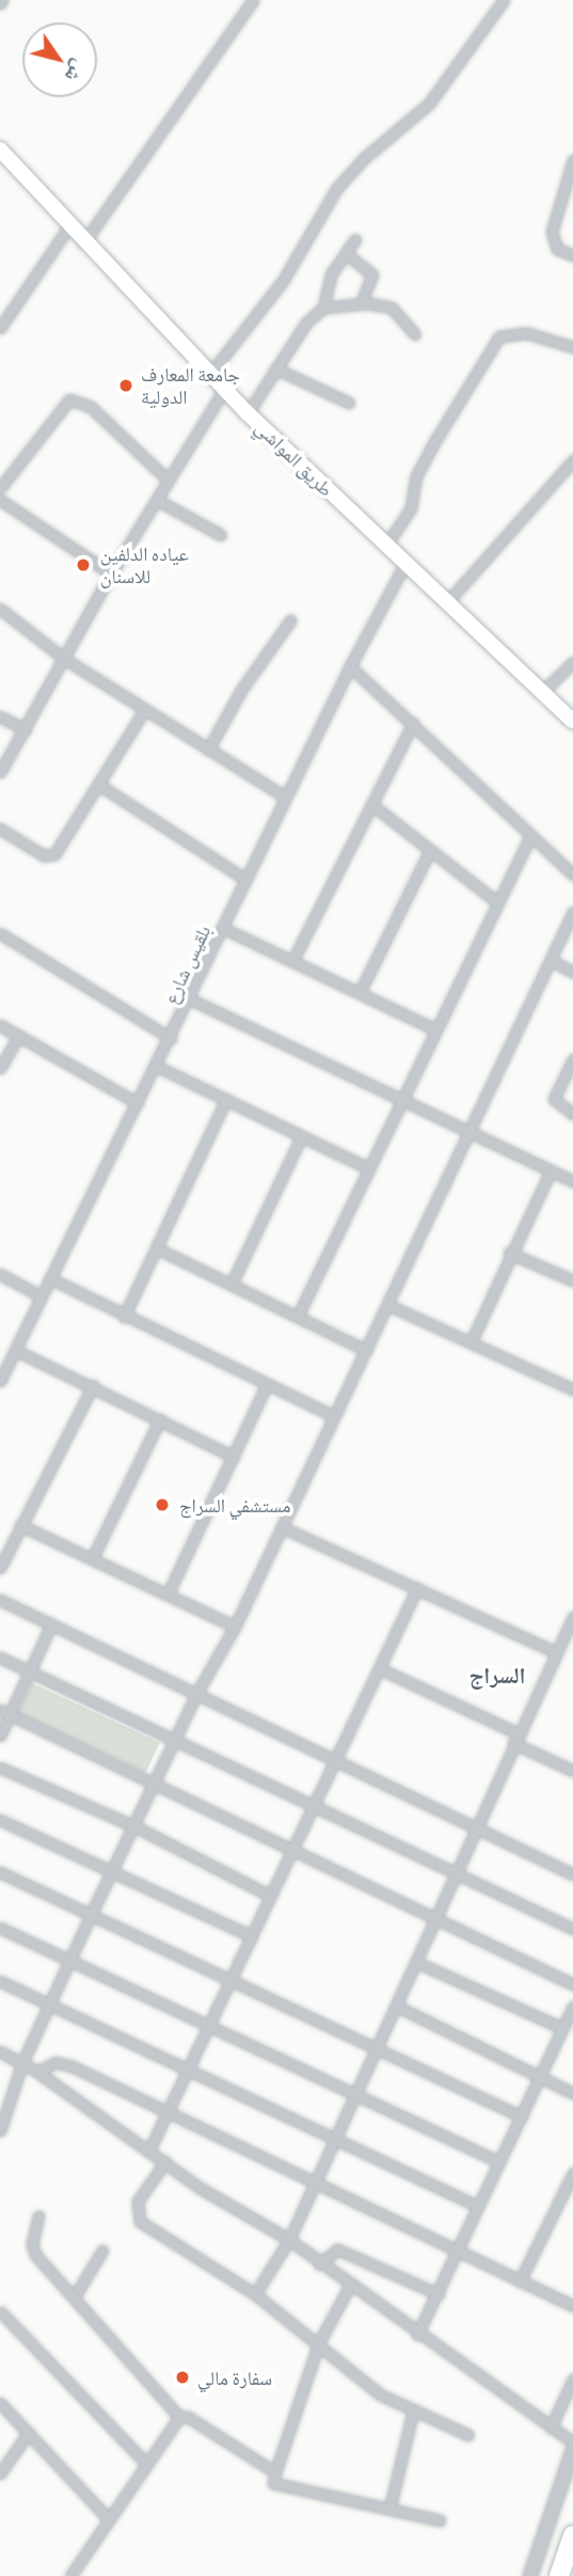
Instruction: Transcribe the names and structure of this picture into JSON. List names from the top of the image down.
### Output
{
  "streets": {
    "main road": ["طريق المواشي"],
    "street": ["بلقيس شارع"]
  },
  "crossings": [
    ["طريق المواشي", "بلقيس شارع"]
  ],
  "districts": ["السراج"],
  "places": [
    "جامعة المعارف الدولية",
    "عياده الدلفين للاسنان",
    "مستشفي السراج",
    "سفارة مالي"
  ],
  "north": "bottom right"
}
